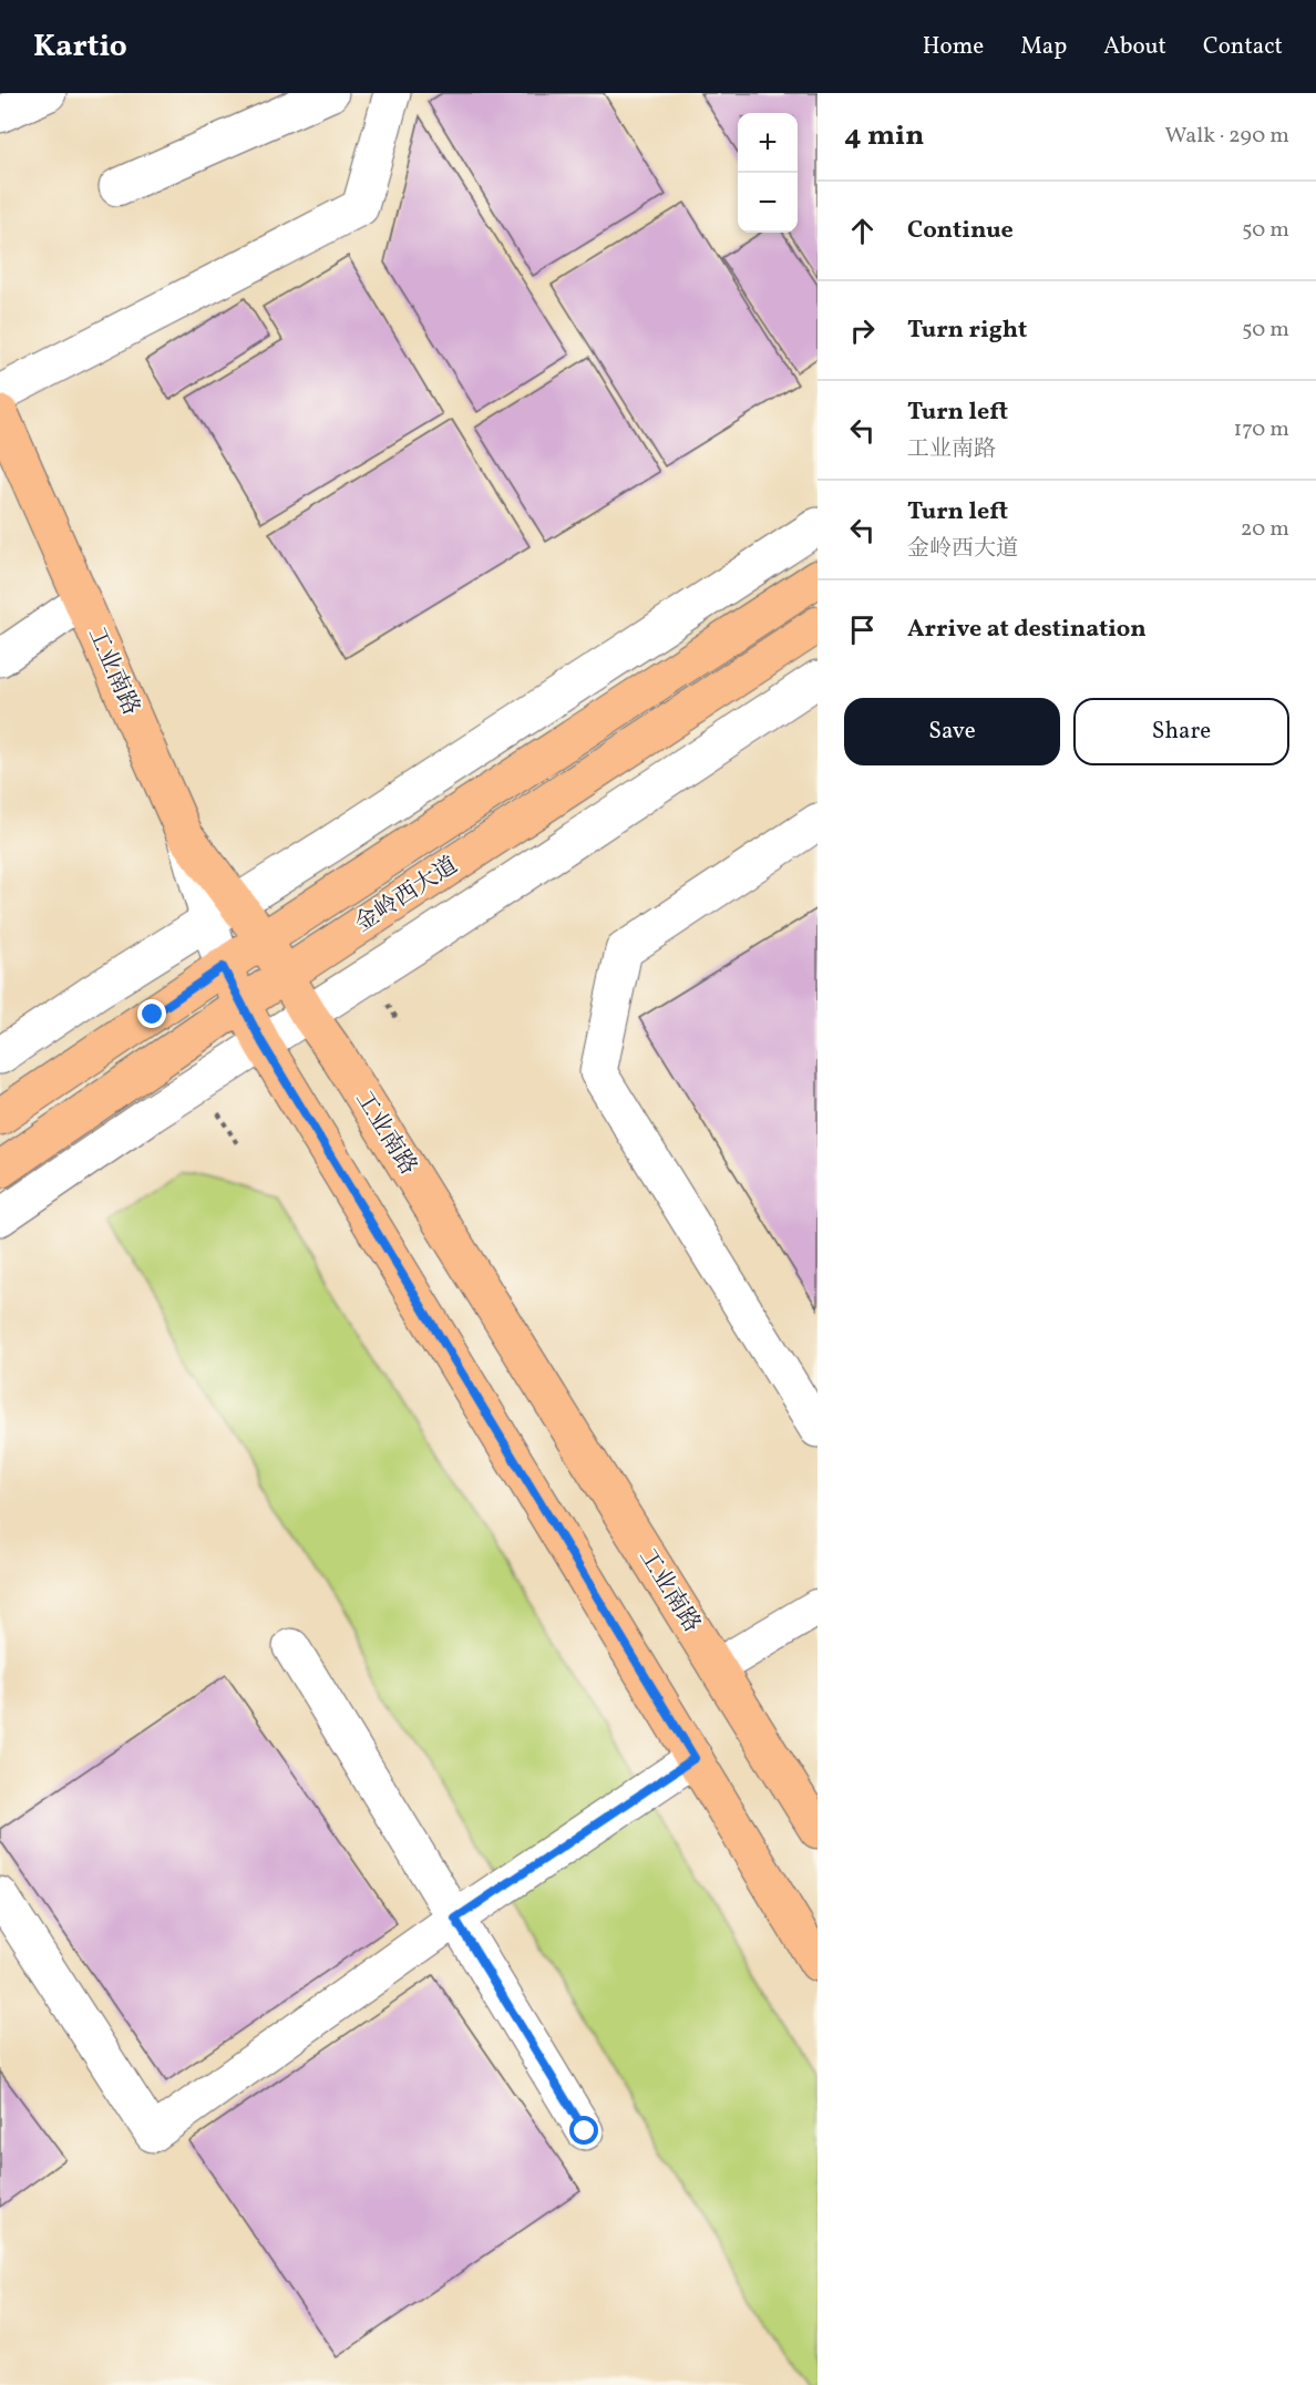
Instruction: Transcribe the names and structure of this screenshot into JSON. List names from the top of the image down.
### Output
{
  "streets": {
    "main road": ["工业南路", "金岭西大道"]
  },
  "crossings": [
    ["工业南路", "金岭西大道"]
  ],
  "page": {
    "header": "Kartio",
    "nav": [
      "Home",
      "Map",
      "About",
      "Contact"
    ],
    "heading": ["4 min", "Walk · 290 m"],
    "map_buttons": ["+", "−"],
    "list": [
      ["Continue", "50 m"],
      ["Turn right", "50 m"],
      ["Turn left", "工业南路", "170 m"],
      ["Turn left", "金岭西大道", "20 m"],
      "Arrive at destination"
    ],
    "buttons": ["Save", "Share"]
  }
}
